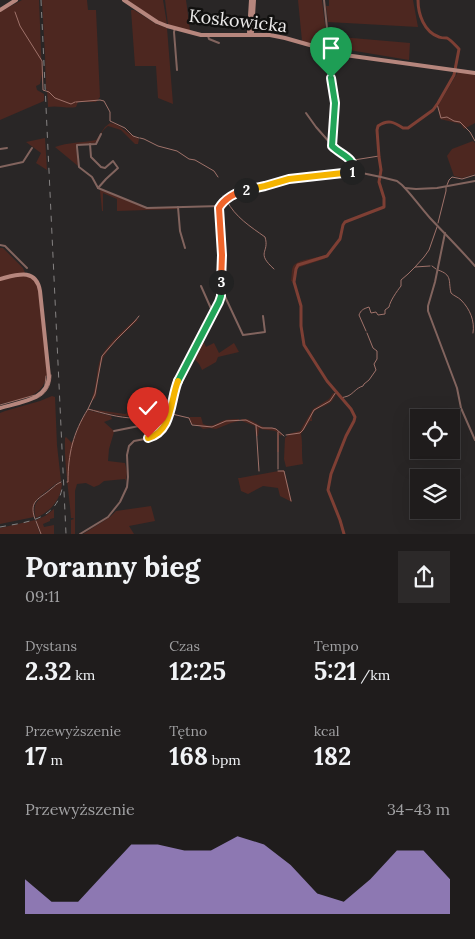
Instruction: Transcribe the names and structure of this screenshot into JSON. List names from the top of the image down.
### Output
{
  "streets": {
    "street": ["Koskowicka"]
  },
  "page": {
    "pins": ["1", "2", "3"],
    "heading": ["Poranny bieg", "09:11"],
    "stats": [
      ["Dystans", "2.32 km"],
      ["Czas", "12:25"],
      ["Tempo", "5:21 /km"],
      ["Przewyższenie", "17 m"],
      ["Tętno", "168 bpm"],
      ["kcal", "182"]
    ],
    "chart": ["Przewyższenie", "34–43 m"]
  }
}
